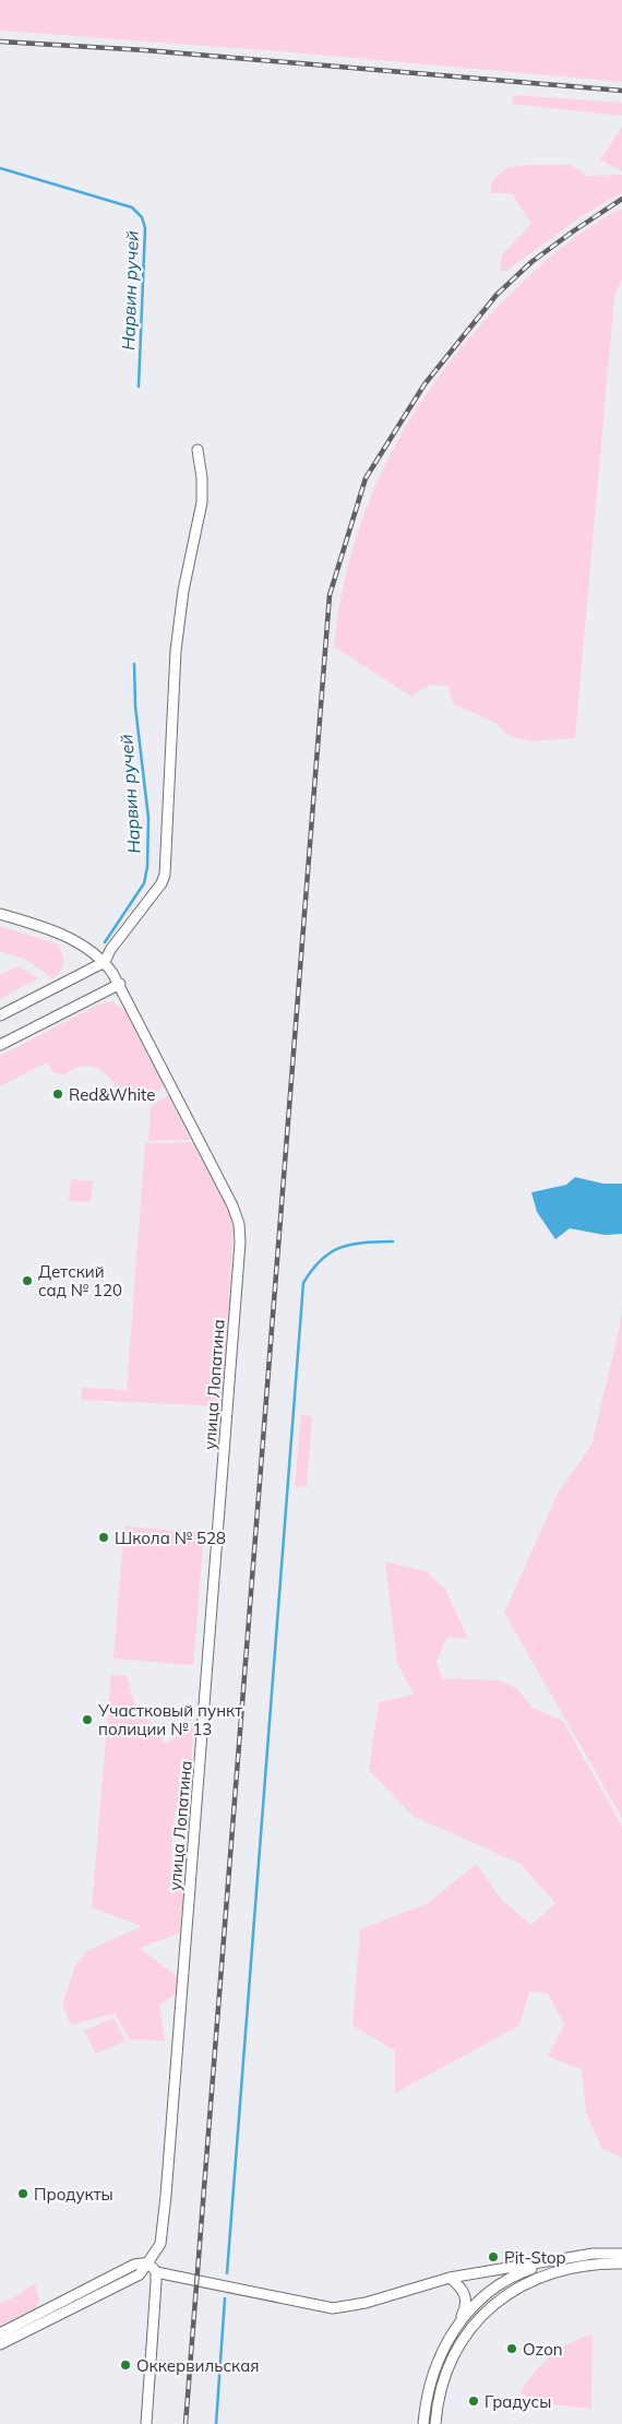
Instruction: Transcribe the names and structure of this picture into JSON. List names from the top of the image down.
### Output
{
  "streets": {
    "street": ["улица Лопатина"]
  },
  "water": ["Нарвин ручей"],
  "places": [
    "Red&White",
    "Детский сад № 120",
    "Школа № 528",
    "Участковый пункт полиции № 13",
    "Продукты",
    "Pit-Stop",
    "Ozon",
    "Оккервильская",
    "Градусы"
  ]
}
